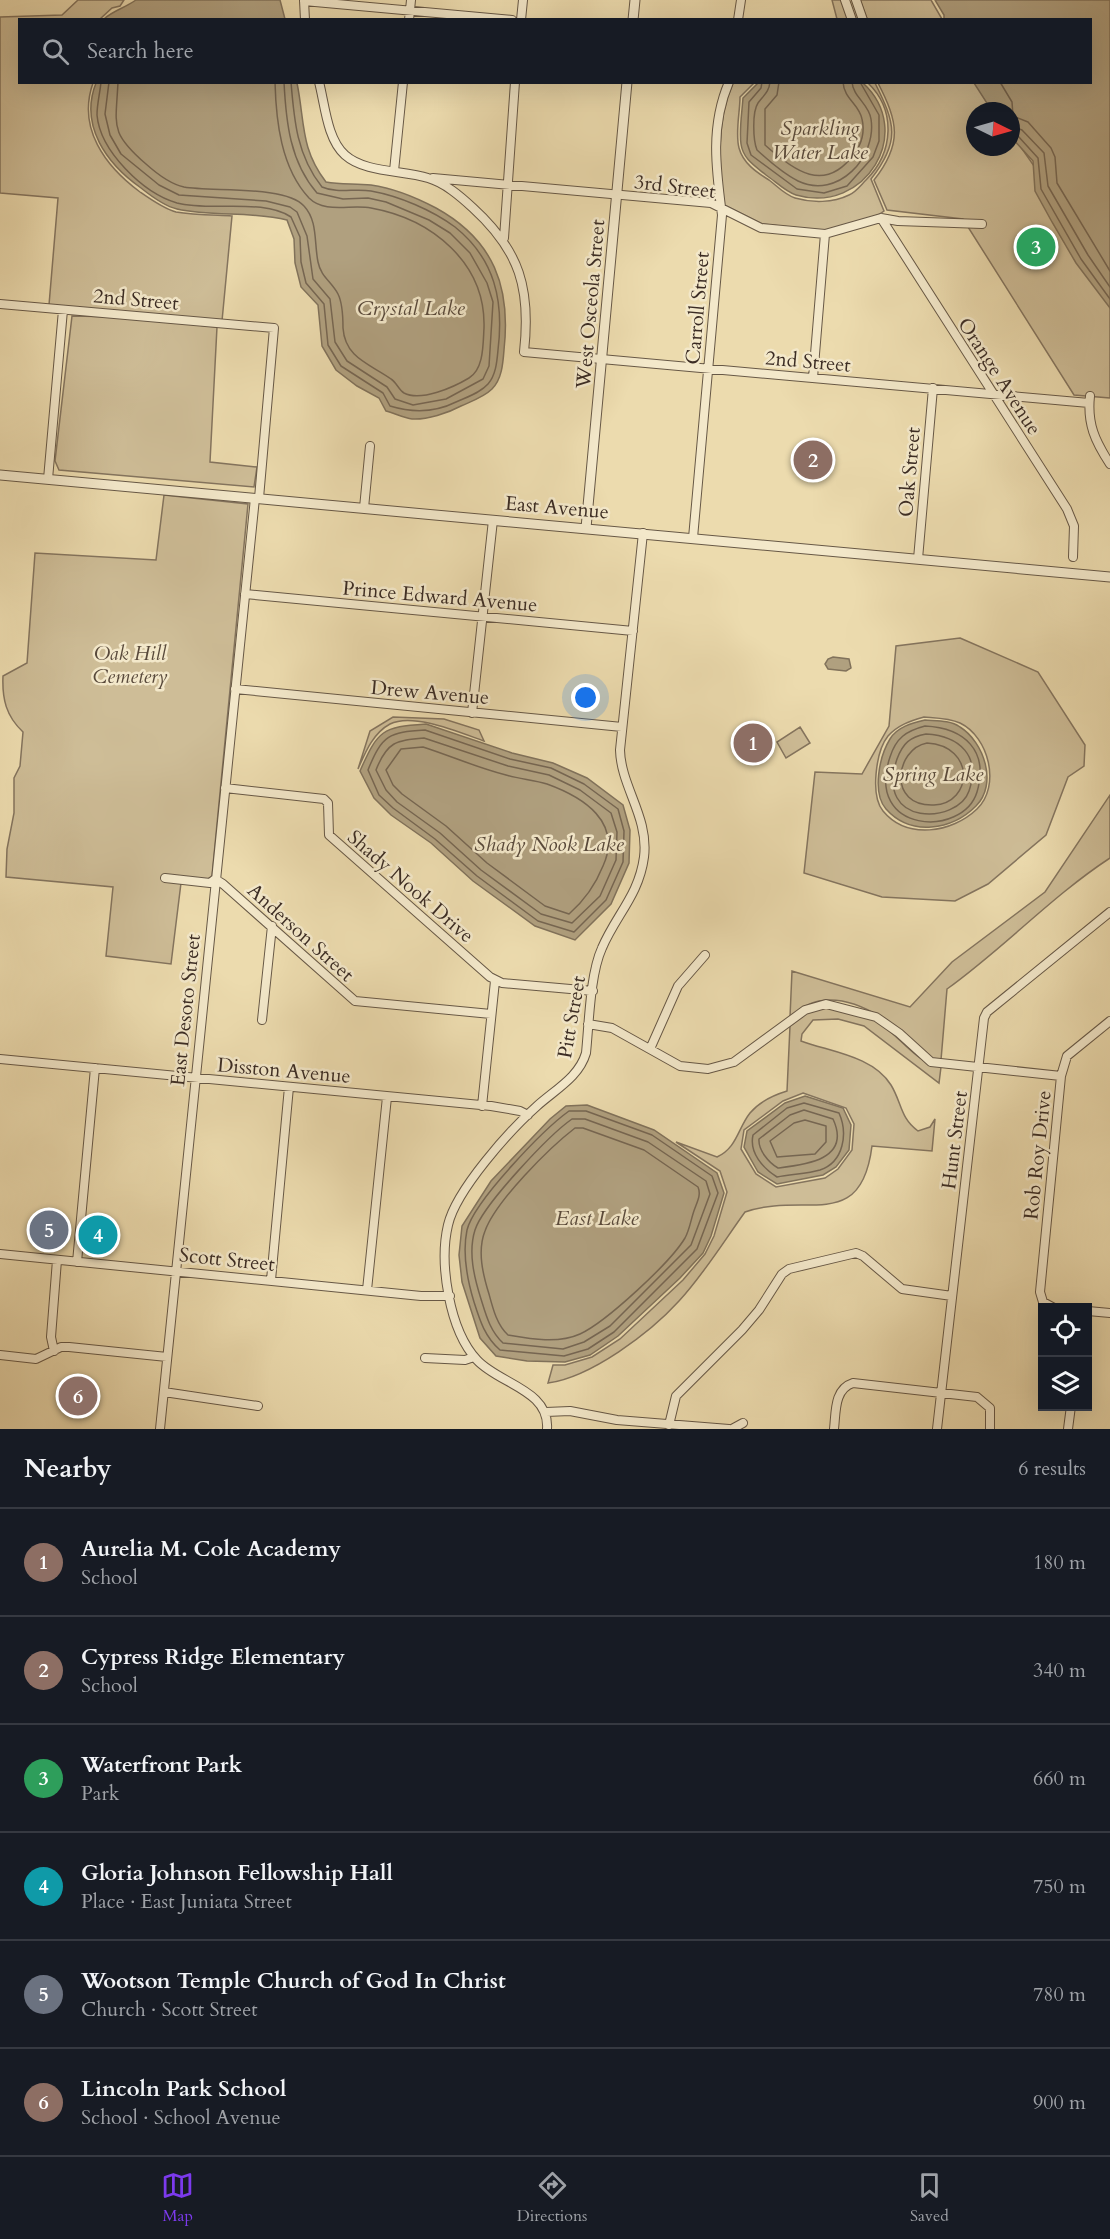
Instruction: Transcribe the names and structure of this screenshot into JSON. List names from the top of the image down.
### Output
{
  "streets": {
    "street": [
      "3rd Street",
      "2nd Street",
      "West Osceola Street",
      "Carroll Street",
      "Orange Avenue",
      "Oak Street",
      "East Avenue",
      "Prince Edward Avenue",
      "Drew Avenue",
      "Shady Nook Drive",
      "Anderson Street",
      "East Desoto Street",
      "Pitt Street",
      "Disston Avenue",
      "Hunt Street",
      "Rob Roy Drive",
      "Scott Street"
    ]
  },
  "crossings": [
    ["3rd Street", "West Osceola Street"],
    ["3rd Street", "Carroll Street"],
    ["3rd Street", "Orange Avenue"],
    ["2nd Street", "West Osceola Street"],
    ["2nd Street", "Carroll Street"],
    ["2nd Street", "Orange Avenue"],
    ["2nd Street", "Oak Street"],
    ["2nd Street", "East Desoto Street"],
    ["West Osceola Street", "East Avenue"],
    ["Carroll Street", "East Avenue"],
    ["Oak Street", "East Avenue"],
    ["East Avenue", "East Desoto Street"],
    ["East Avenue", "Pitt Street"],
    ["Prince Edward Avenue", "East Desoto Street"],
    ["Prince Edward Avenue", "Pitt Street"],
    ["Drew Avenue", "East Desoto Street"],
    ["Drew Avenue", "Pitt Street"],
    ["Shady Nook Drive", "East Desoto Street"],
    ["Anderson Street", "East Desoto Street"],
    ["East Desoto Street", "Disston Avenue"],
    ["East Desoto Street", "Scott Street"],
    ["Pitt Street", "Disston Avenue"],
    ["Pitt Street", "Scott Street"]
  ],
  "water": [
    "Sparkling Water Lake",
    "Crystal Lake",
    "Spring Lake",
    "Shady Nook Lake",
    "East Lake"
  ],
  "parks": ["Oak Hill Cemetery"],
  "north": "right",
  "page": {
    "search": "Search here",
    "pins": [
      "3",
      "2",
      "1",
      "5",
      "4",
      "6"
    ],
    "heading": ["Nearby", "6 results"],
    "list": [
      {
        "mark": "1",
        "name": "Aurelia M. Cole Academy",
        "note": "School",
        "value": "180 m"
      },
      {
        "mark": "2",
        "name": "Cypress Ridge Elementary",
        "note": "School",
        "value": "340 m"
      },
      {
        "mark": "3",
        "name": "Waterfront Park",
        "note": "Park",
        "value": "660 m"
      },
      {
        "mark": "4",
        "name": "Gloria Johnson Fellowship Hall",
        "note": "Place · East Juniata Street",
        "value": "750 m"
      },
      {
        "mark": "5",
        "name": "Wootson Temple Church of God In Christ",
        "note": "Church · Scott Street",
        "value": "780 m"
      },
      {
        "mark": "6",
        "name": "Lincoln Park School",
        "note": "School · School Avenue",
        "value": "900 m"
      }
    ],
    "nav": ["Map", "Directions", "Saved"]
  }
}
